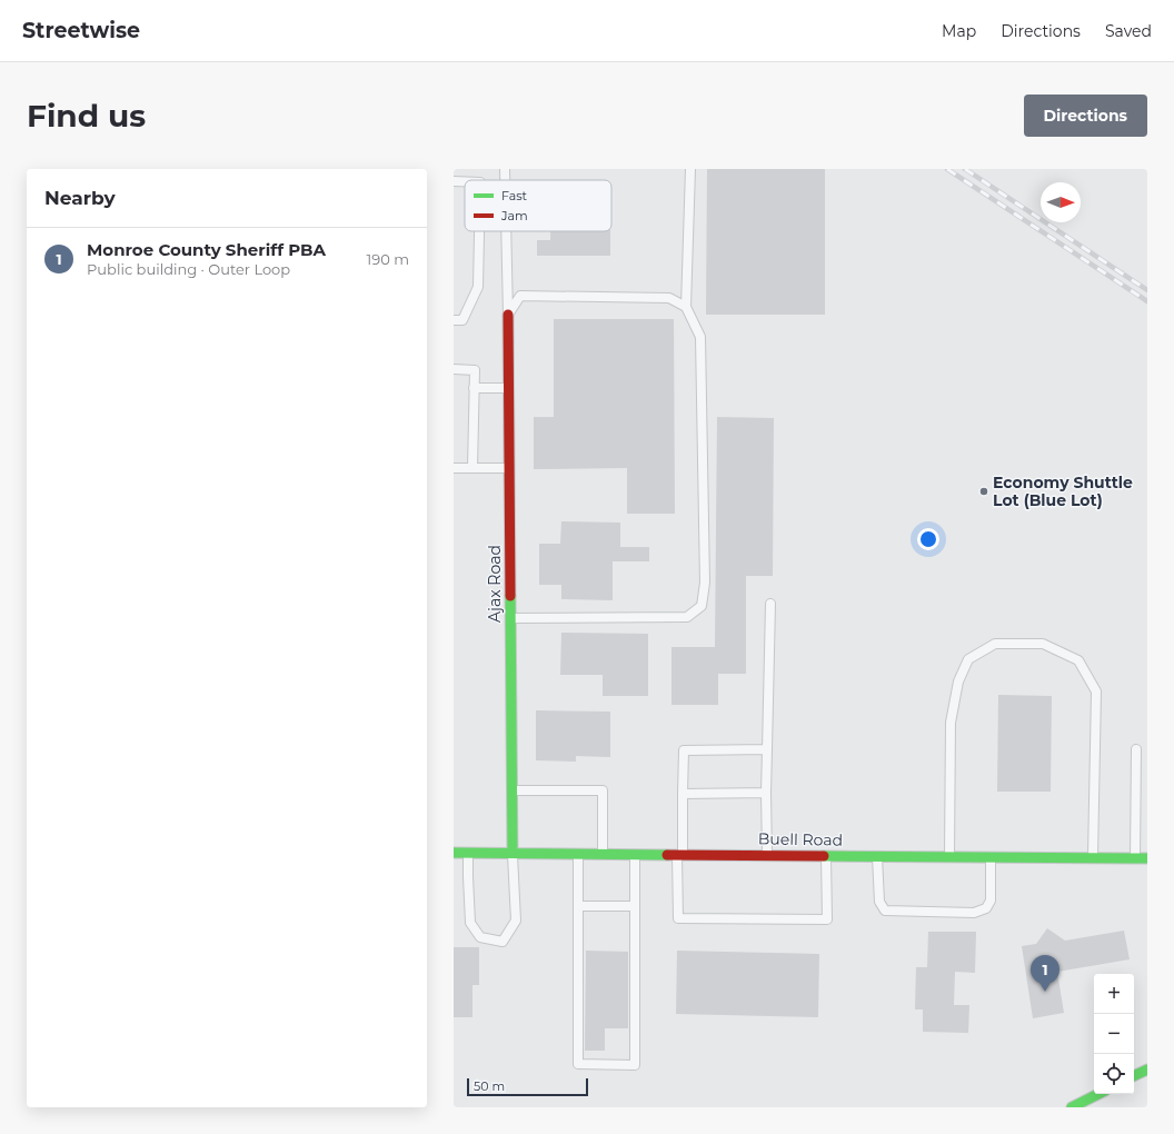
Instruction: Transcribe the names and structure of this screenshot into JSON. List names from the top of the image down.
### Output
{
  "streets": {
    "main road": ["Ajax Road", "Buell Road"]
  },
  "crossings": [
    ["Ajax Road", "Buell Road"]
  ],
  "places": ["Economy Shuttle Lot (Blue Lot)"],
  "legend": ["Fast", "Jam"],
  "scale_bar": "50 m",
  "north": "right",
  "page": {
    "header": "Streetwise",
    "nav": ["Map", "Directions", "Saved"],
    "buttons": "Directions",
    "title": "Find us",
    "heading": "Nearby",
    "list": [
      {
        "mark": "1",
        "name": "Monroe County Sheriff PBA",
        "note": "Public building · Outer Loop",
        "value": "190 m"
      }
    ],
    "pins": "1",
    "map_buttons": ["+", "−"],
    "scale": "50 m"
  }
}
